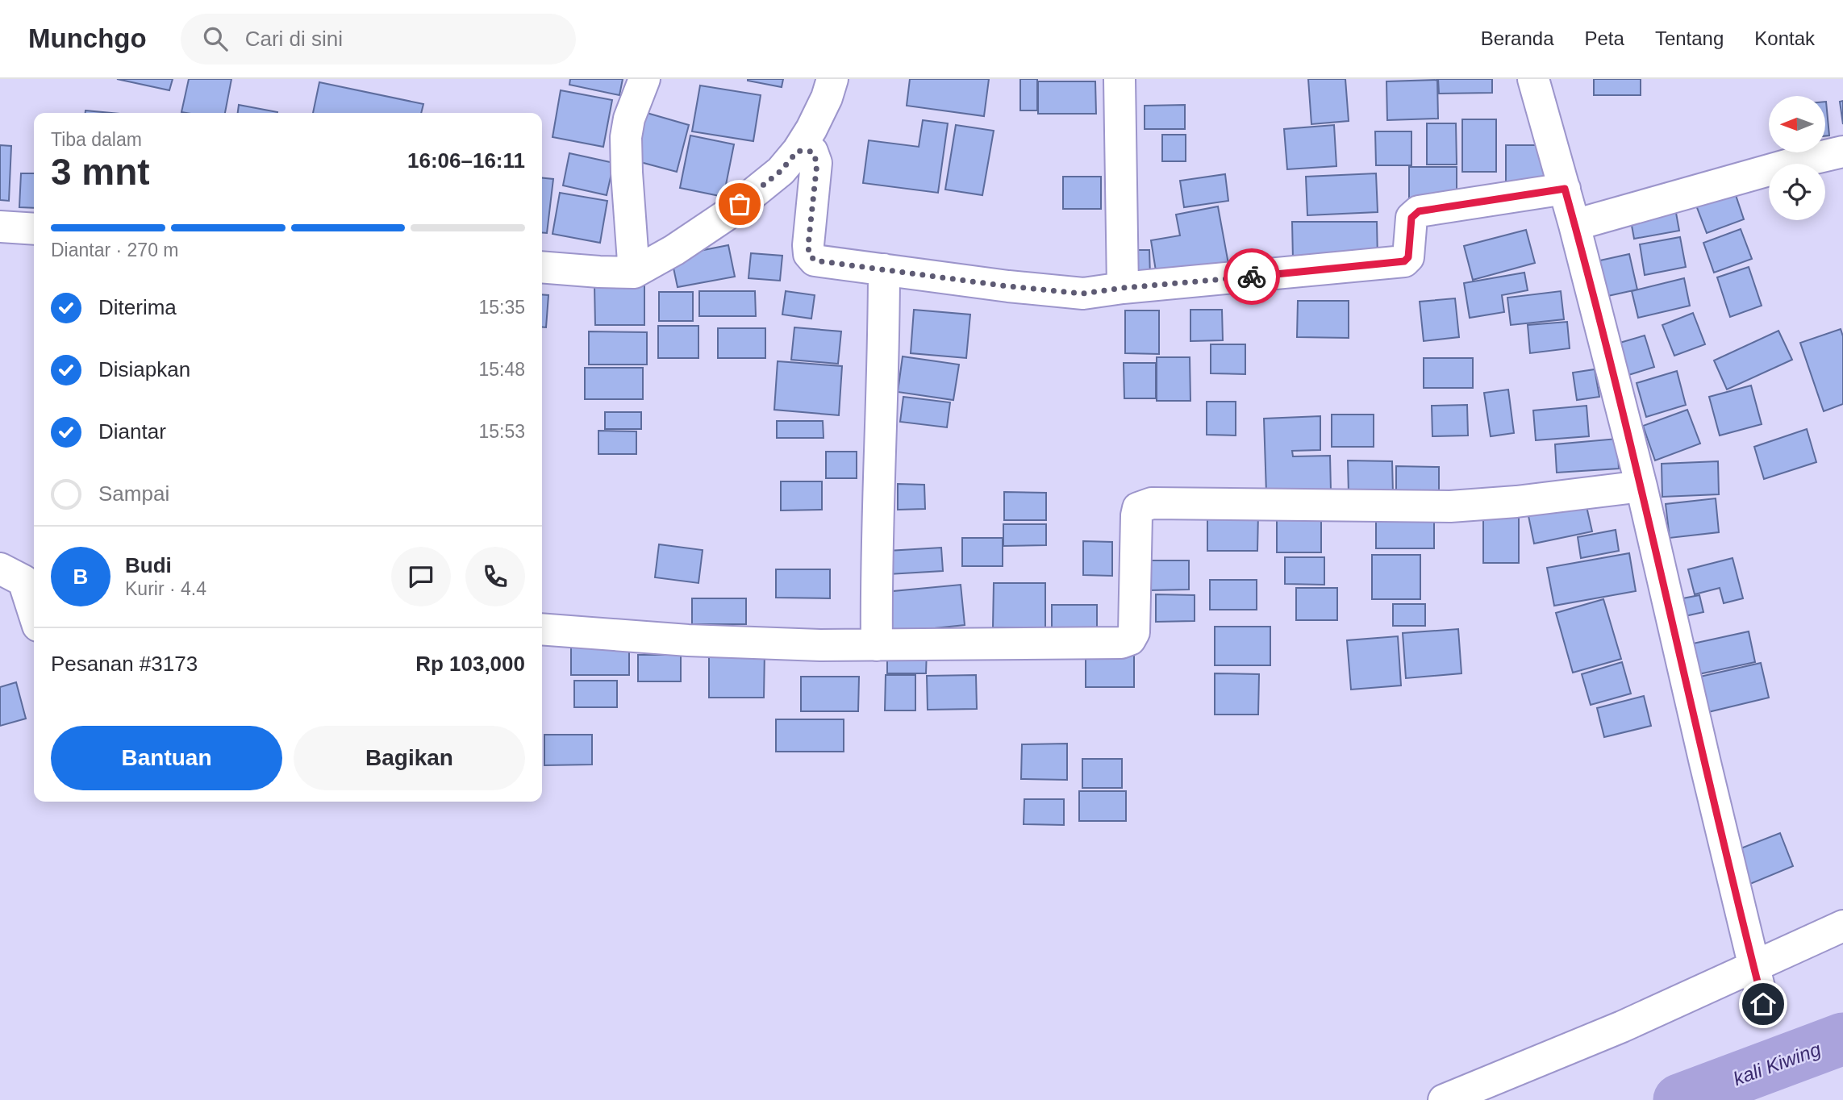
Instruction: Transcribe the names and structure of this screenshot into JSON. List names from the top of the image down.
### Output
{
  "water": ["kali Kiwing"],
  "north": "left",
  "page": {
    "header": "Munchgo",
    "search": "Cari di sini",
    "nav": [
      "Beranda",
      "Peta",
      "Tentang",
      "Kontak"
    ],
    "heading": ["3 mnt", "Tiba dalam", "16:06–16:11"],
    "panel": [
      "Budi",
      "Kurir · 4.4",
      "Pesanan #3173",
      "Rp 103,000"
    ],
    "bar": "Diantar · 270 m",
    "list": [
      ["Diterima", "15:35"],
      ["Disiapkan", "15:48"],
      ["Diantar", "15:53"],
      "Sampai"
    ],
    "round": "B",
    "buttons": ["Bantuan", "Bagikan"]
  }
}
